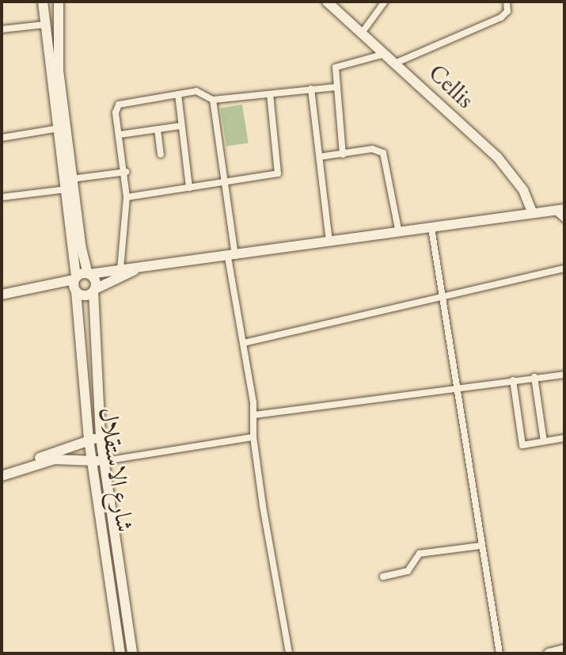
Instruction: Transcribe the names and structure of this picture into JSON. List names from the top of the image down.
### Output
{
  "streets": {
    "main road": ["Cellis", "شارع الاستقلال"]
  }
}
